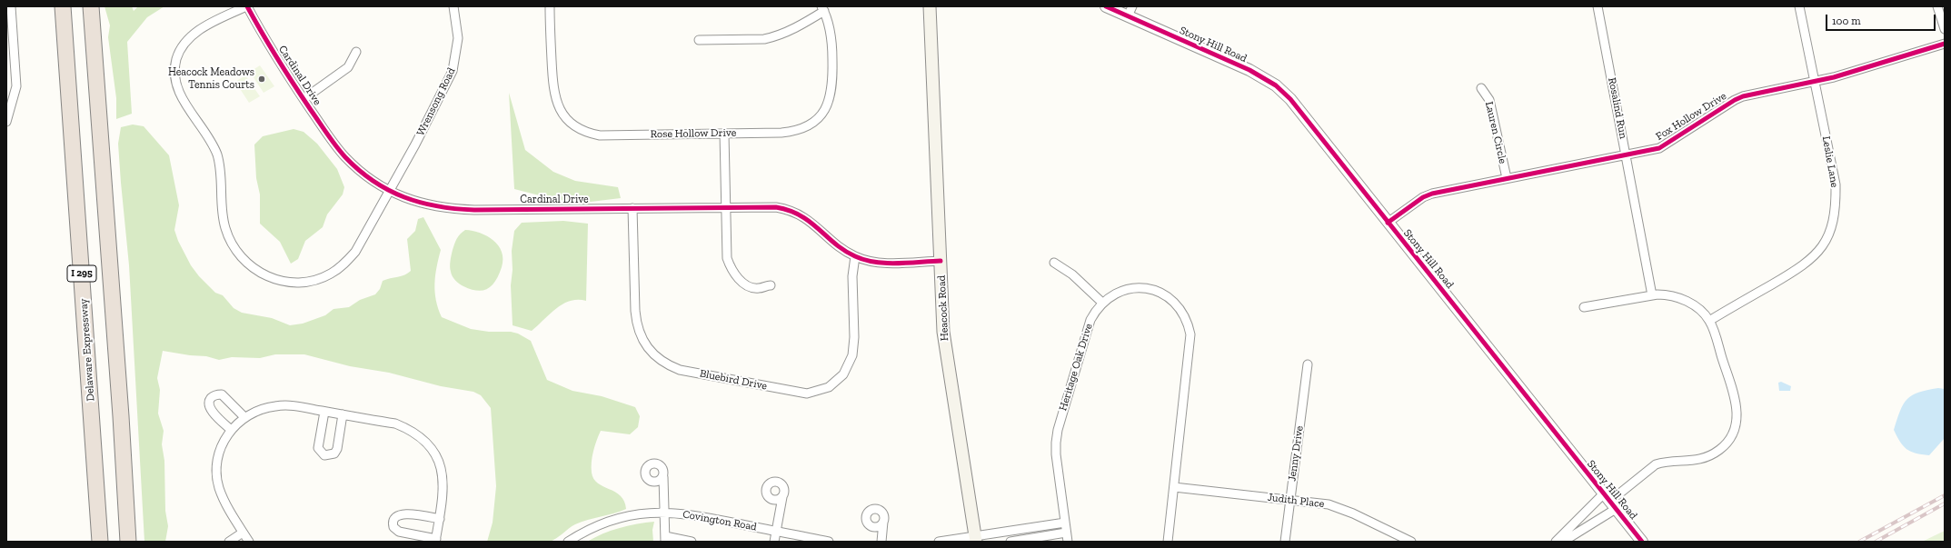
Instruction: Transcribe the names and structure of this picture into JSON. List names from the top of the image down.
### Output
{
  "streets": {
    "highway": ["I 295", "Delaware Expressway"],
    "main road": ["Heacock Road"],
    "street": [
      "Stony Hill Road",
      "Cardinal Drive",
      "Wrensong Road",
      "Rosalind Run",
      "Fox Hollow Drive",
      "Lauren Circle",
      "Rose Hollow Drive",
      "Leslie Lane",
      "Heritage Oak Drive",
      "Bluebird Drive",
      "Jenny Drive",
      "Judith Place",
      "Covington Road"
    ]
  },
  "crossings": [
    ["Stony Hill Road", "Fox Hollow Drive"],
    ["Cardinal Drive", "Wrensong Road"],
    ["Cardinal Drive", "Heacock Road"],
    ["Cardinal Drive", "Bluebird Drive"],
    ["Rosalind Run", "Fox Hollow Drive"],
    ["Fox Hollow Drive", "Lauren Circle"],
    ["Fox Hollow Drive", "Leslie Lane"],
    ["Heritage Oak Drive", "Judith Place"],
    ["Jenny Drive", "Judith Place"]
  ],
  "places": ["Heacock Meadows Tennis Courts"],
  "scale_bar": "100 m"
}
